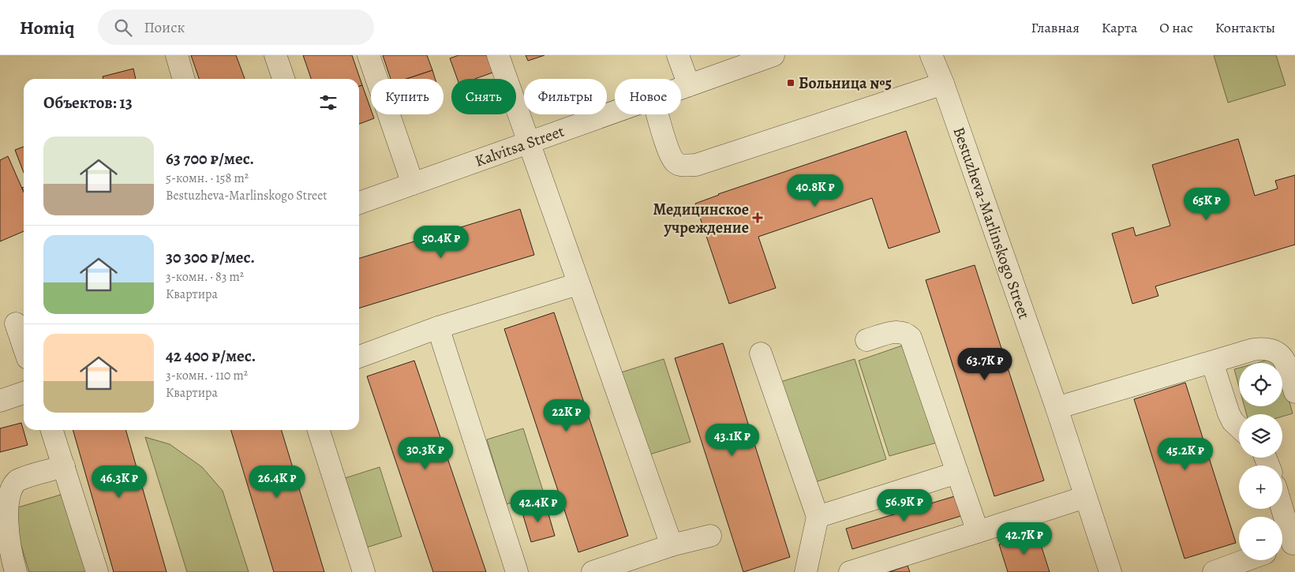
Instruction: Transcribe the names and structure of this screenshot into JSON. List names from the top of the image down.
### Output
{
  "streets": {
    "street": ["Kalvitsa Street", "Bestuzheva-Marlinskogo Street"]
  },
  "places": {
    "transit": ["Больница №5"],
    "health": ["Медицинское учреждение"]
  },
  "page": {
    "header": "Homiq",
    "search": "Поиск",
    "nav": [
      "Главная",
      "Карта",
      "О нас",
      "Контакты"
    ],
    "chip": [
      "Купить",
      "Снять",
      "Фильтры",
      "Новое"
    ],
    "heading": "Объектов: 13",
    "list": [
      {
        "name": "63 700 ₽/мес.",
        "note": "5-комн. · 158 m² · Bestuzheva-Marlinskogo Street"
      },
      {
        "name": "30 300 ₽/мес.",
        "note": "3-комн. · 83 m² · Квартира"
      },
      {
        "name": "42 400 ₽/мес.",
        "note": "3-комн. · 110 m² · Квартира"
      }
    ],
    "price": [
      "40.8K ₽",
      "65K ₽",
      "50.4K ₽",
      "63.7K ₽",
      "22K ₽",
      "43.1K ₽",
      "30.3K ₽",
      "45.2K ₽",
      "46.3K ₽",
      "26.4K ₽",
      "56.9K ₽",
      "42.4K ₽",
      "42.7K ₽"
    ],
    "map_buttons": ["+", "−"]
  }
}
